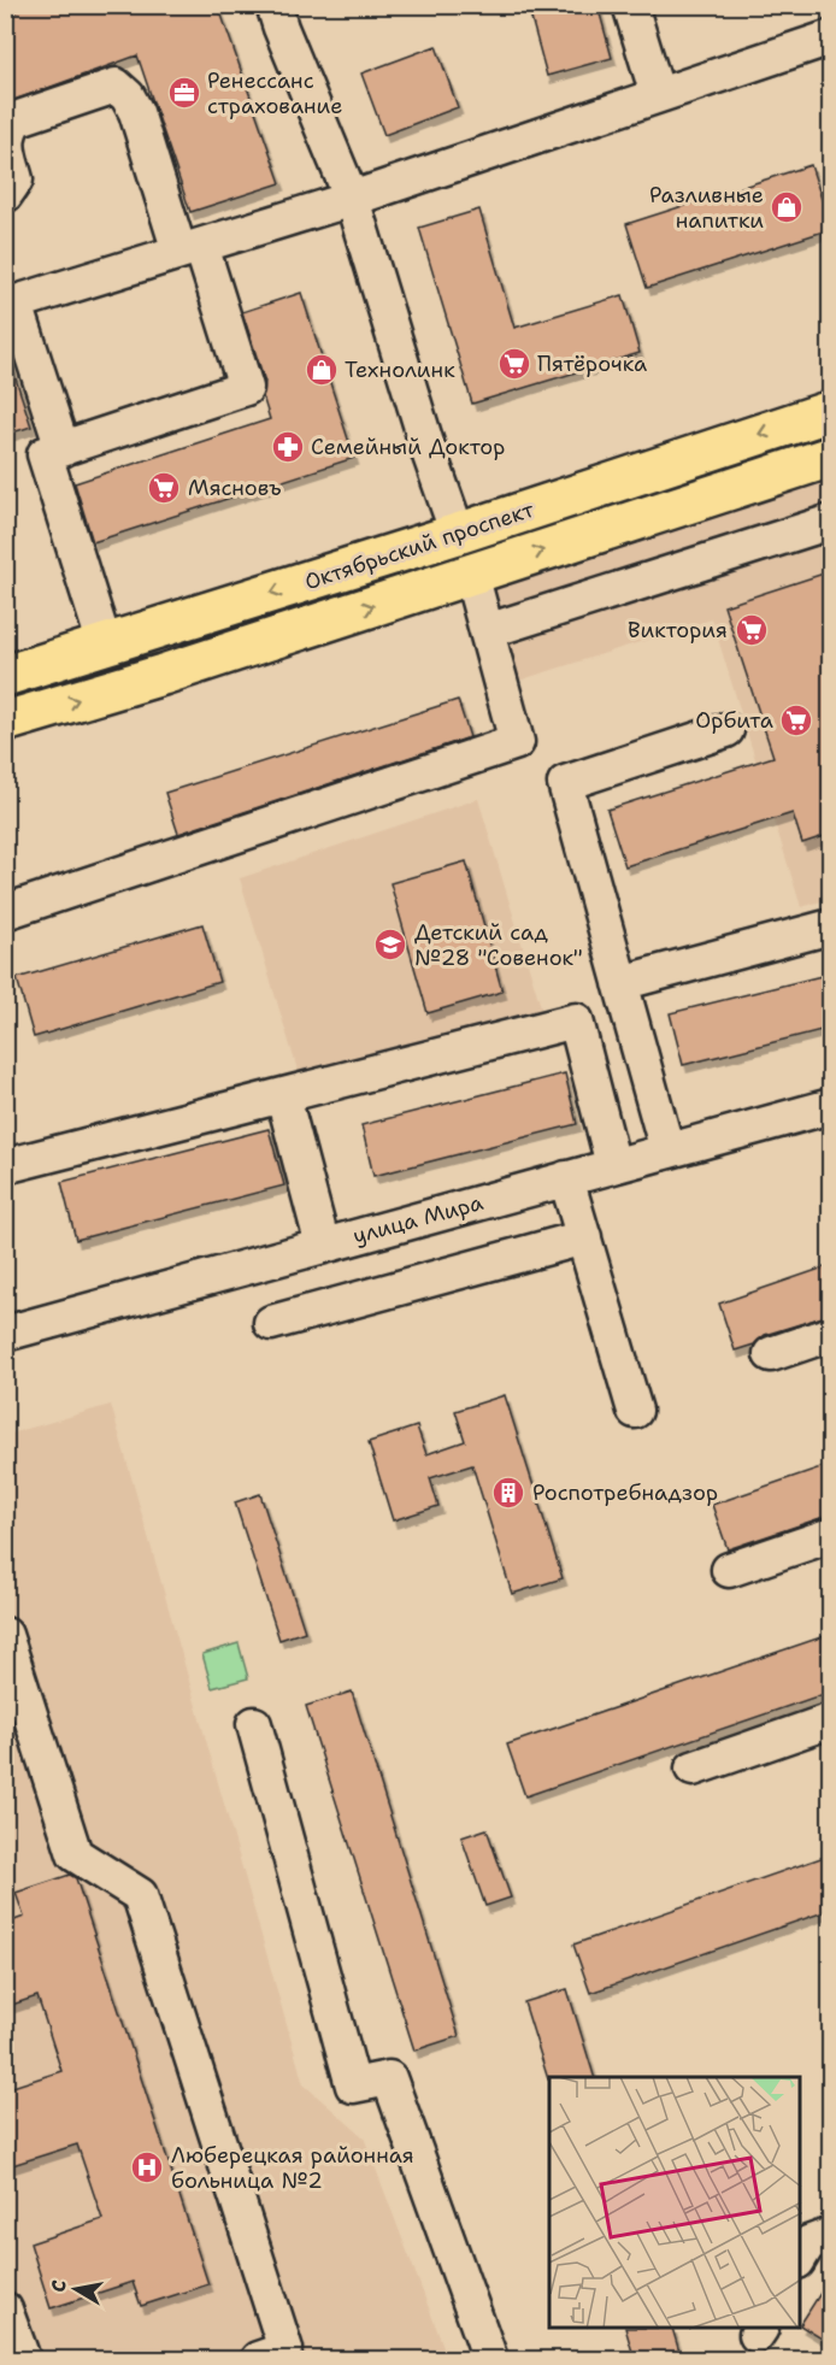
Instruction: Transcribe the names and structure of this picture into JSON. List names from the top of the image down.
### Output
{
  "streets": {
    "main road": ["Октябрьский проспект"],
    "street": ["улица Мира"]
  },
  "places": {
    "office": ["Ренессанс страхование"],
    "shop": ["Разливные напитки", "Технолинк"],
    "supermarket": [
      "Пятёрочка",
      "Мясновъ",
      "Виктория",
      "Орбита"
    ],
    "pharmacy": ["Семейный Доктор"],
    "school or university": ["Детский сад №28 \"Совенок\""],
    "building": ["Роспотребнадзор"],
    "hospital": ["Люберецкая районная больница №2"]
  },
  "north": "left"
}
